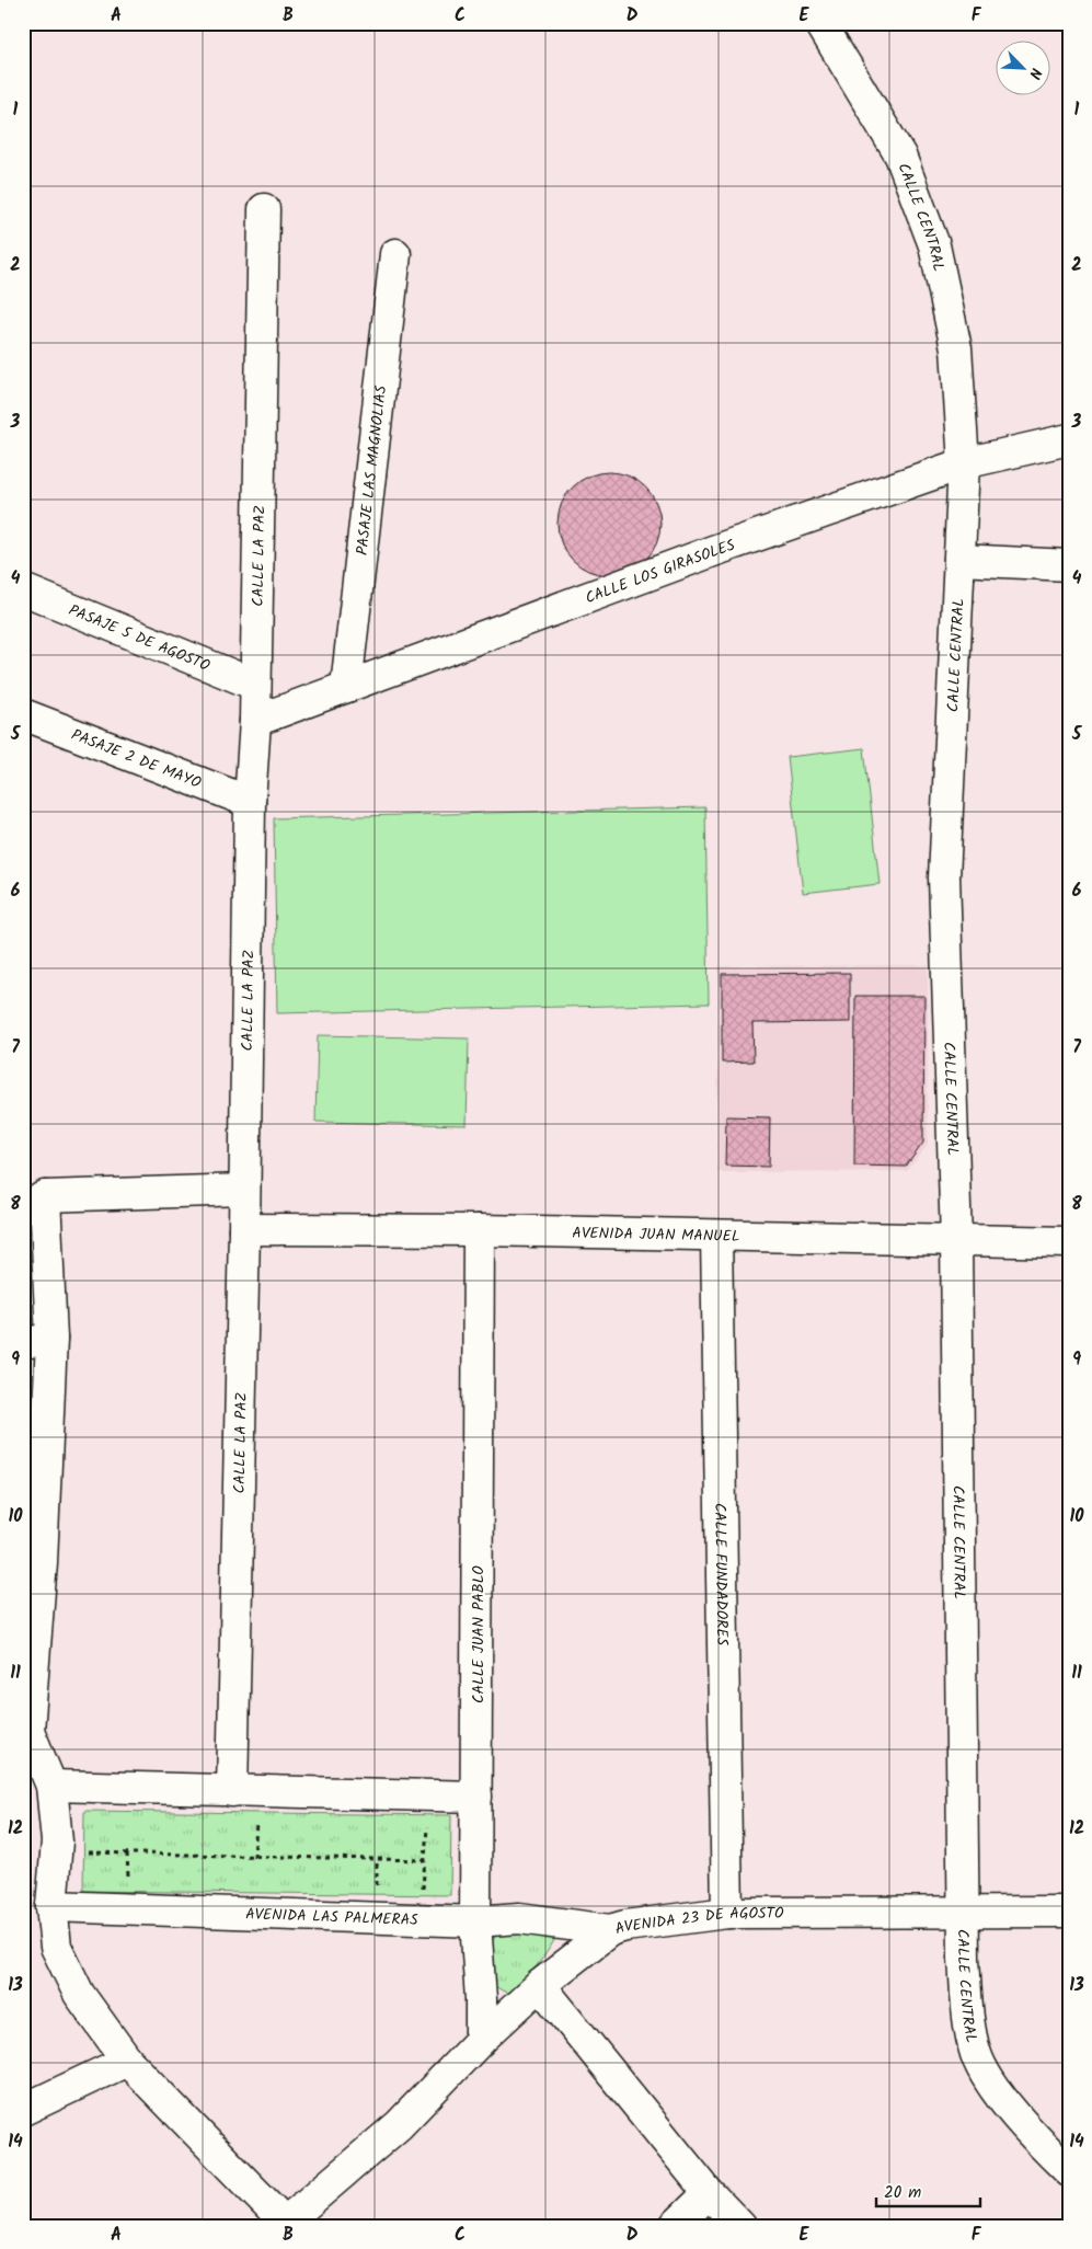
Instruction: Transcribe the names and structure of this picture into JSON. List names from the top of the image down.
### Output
{
  "streets": {
    "street": [
      "CALLE CENTRAL",
      "PASAJE LAS MAGNOLIAS",
      "CALLE LA PAZ",
      "CALLE LOS GIRASOLES",
      "PASAJE 5 DE AGOSTO",
      "PASAJE 2 DE MAYO",
      "AVENIDA JUAN MANUEL",
      "CALLE FUNDADORES",
      "CALLE JUAN PABLO",
      "AVENIDA LAS PALMERAS",
      "AVENIDA 23 DE AGOSTO"
    ]
  },
  "crossings": [
    ["CALLE CENTRAL", "CALLE LOS GIRASOLES"],
    ["CALLE CENTRAL", "AVENIDA JUAN MANUEL"],
    ["CALLE CENTRAL", "AVENIDA 23 DE AGOSTO"],
    ["PASAJE LAS MAGNOLIAS", "CALLE LOS GIRASOLES"],
    ["CALLE LA PAZ", "CALLE LOS GIRASOLES"],
    ["CALLE LA PAZ", "PASAJE 5 DE AGOSTO"],
    ["CALLE LA PAZ", "PASAJE 2 DE MAYO"],
    ["CALLE LA PAZ", "AVENIDA JUAN MANUEL"],
    ["AVENIDA JUAN MANUEL", "CALLE FUNDADORES"],
    ["AVENIDA JUAN MANUEL", "CALLE JUAN PABLO"],
    ["CALLE FUNDADORES", "AVENIDA 23 DE AGOSTO"],
    ["CALLE JUAN PABLO", "AVENIDA LAS PALMERAS"],
    ["CALLE JUAN PABLO", "AVENIDA 23 DE AGOSTO"],
    ["AVENIDA LAS PALMERAS", "AVENIDA 23 DE AGOSTO"]
  ],
  "scale_bar": "20 m",
  "north": "bottom right",
  "grid": {
    "columns": [
      "A",
      "B",
      "C",
      "D",
      "E",
      "F"
    ],
    "rows": [
      "1",
      "2",
      "3",
      "4",
      "5",
      "6",
      "7",
      "8",
      "9",
      "10",
      "11",
      "12",
      "13",
      "14"
    ]
  }
}
